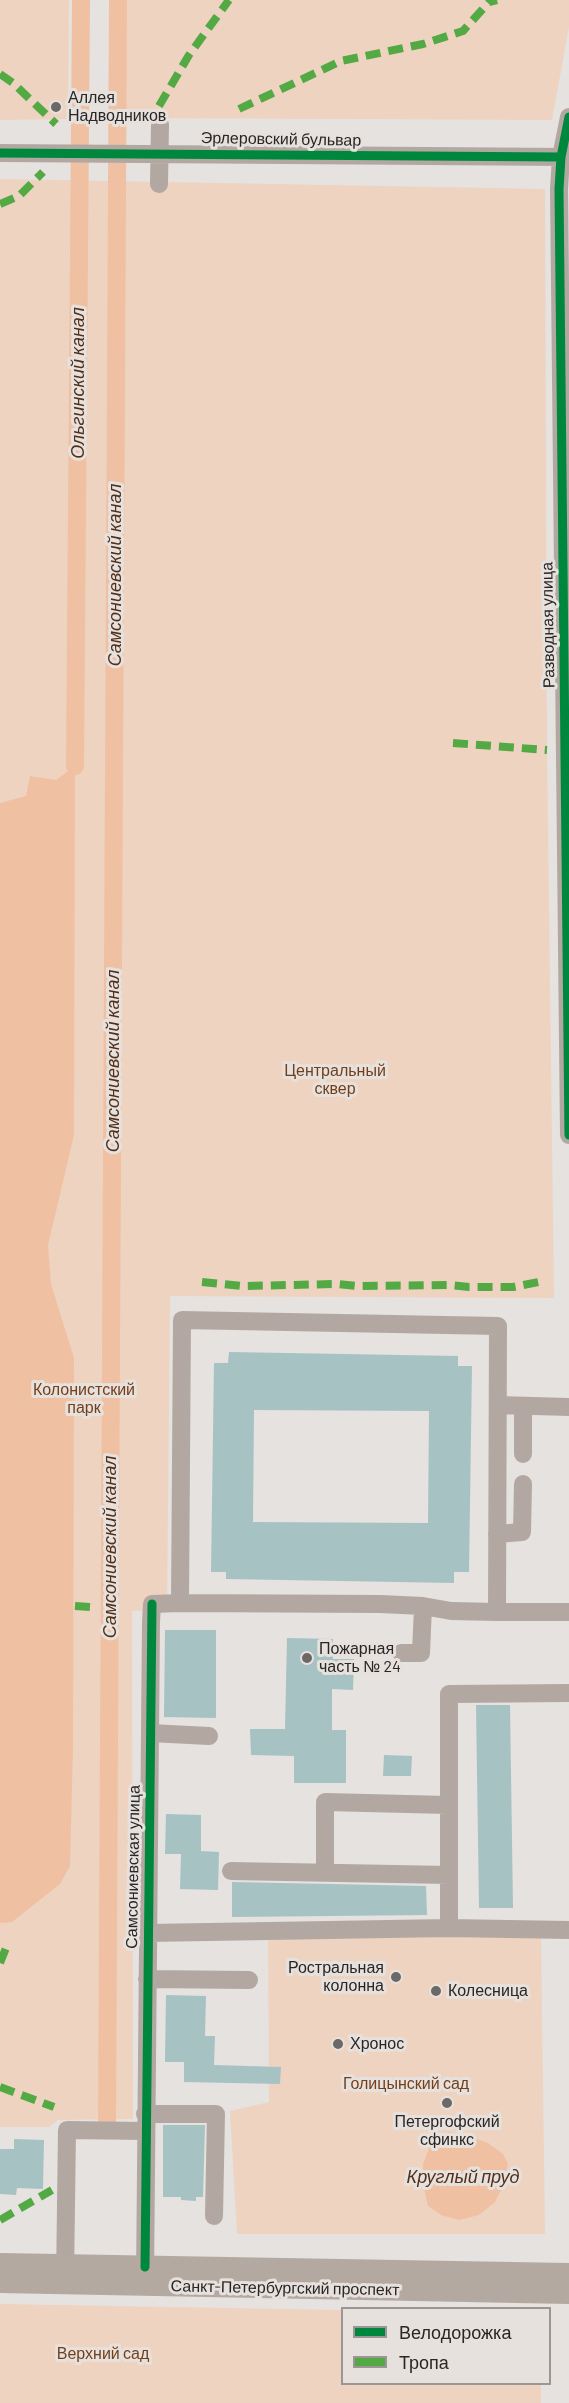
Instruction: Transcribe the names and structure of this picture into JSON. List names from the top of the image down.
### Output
{
  "streets": {
    "main road": ["Санкт-Петербургский проспект"],
    "street": ["Эрлеровский бульвар", "Разводная улица", "Самсониевская улица"]
  },
  "crossings": [
    ["Эрлеровский бульвар", "Разводная улица"],
    ["Самсониевская улица", "Санкт-Петербургский проспект"]
  ],
  "water": ["Ольгинский канал", "Самсониевский канал", "Круглый пруд"],
  "parks": [
    "Центральный сквер",
    "Колонистский парк",
    "Голицынский сад",
    "Верхний сад"
  ],
  "places": [
    "Аллея Надводников",
    "Пожарная часть № 24",
    "Ростральная колонна",
    "Колесница",
    "Хронос",
    "Петергофский сфинкс"
  ],
  "legend": ["Велодорожка", "Тропа"]
}
